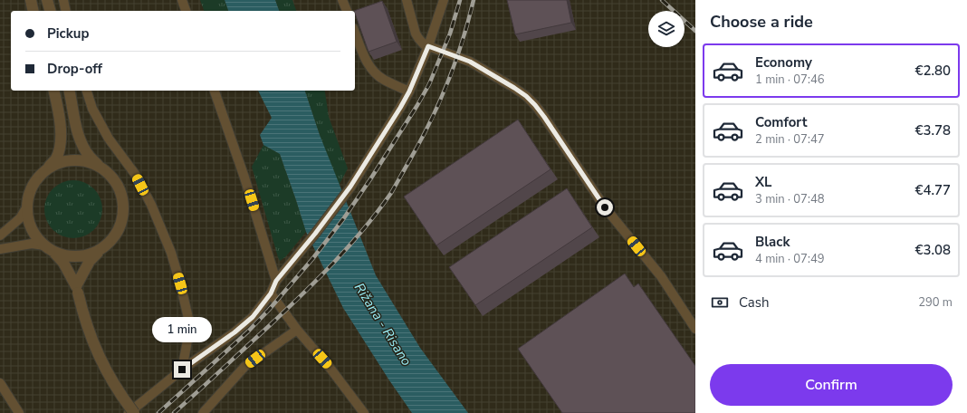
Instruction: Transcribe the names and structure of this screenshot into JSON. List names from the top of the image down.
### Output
{
  "water": ["Rižana - Risano"],
  "page": {
    "heading": "Choose a ride",
    "banner": ["Pickup", "Drop-off"],
    "list": [
      {
        "name": "Economy",
        "note": "1 min · 07:46",
        "value": "€2.80"
      },
      {
        "name": "Comfort",
        "note": "2 min · 07:47",
        "value": "€3.78"
      },
      {
        "name": "XL",
        "note": "3 min · 07:48",
        "value": "€4.77"
      },
      {
        "name": "Black",
        "note": "4 min · 07:49",
        "value": "€3.08"
      }
    ],
    "pay": ["Cash", "290 m"],
    "bubble": "1 min",
    "buttons": "Confirm"
  }
}
